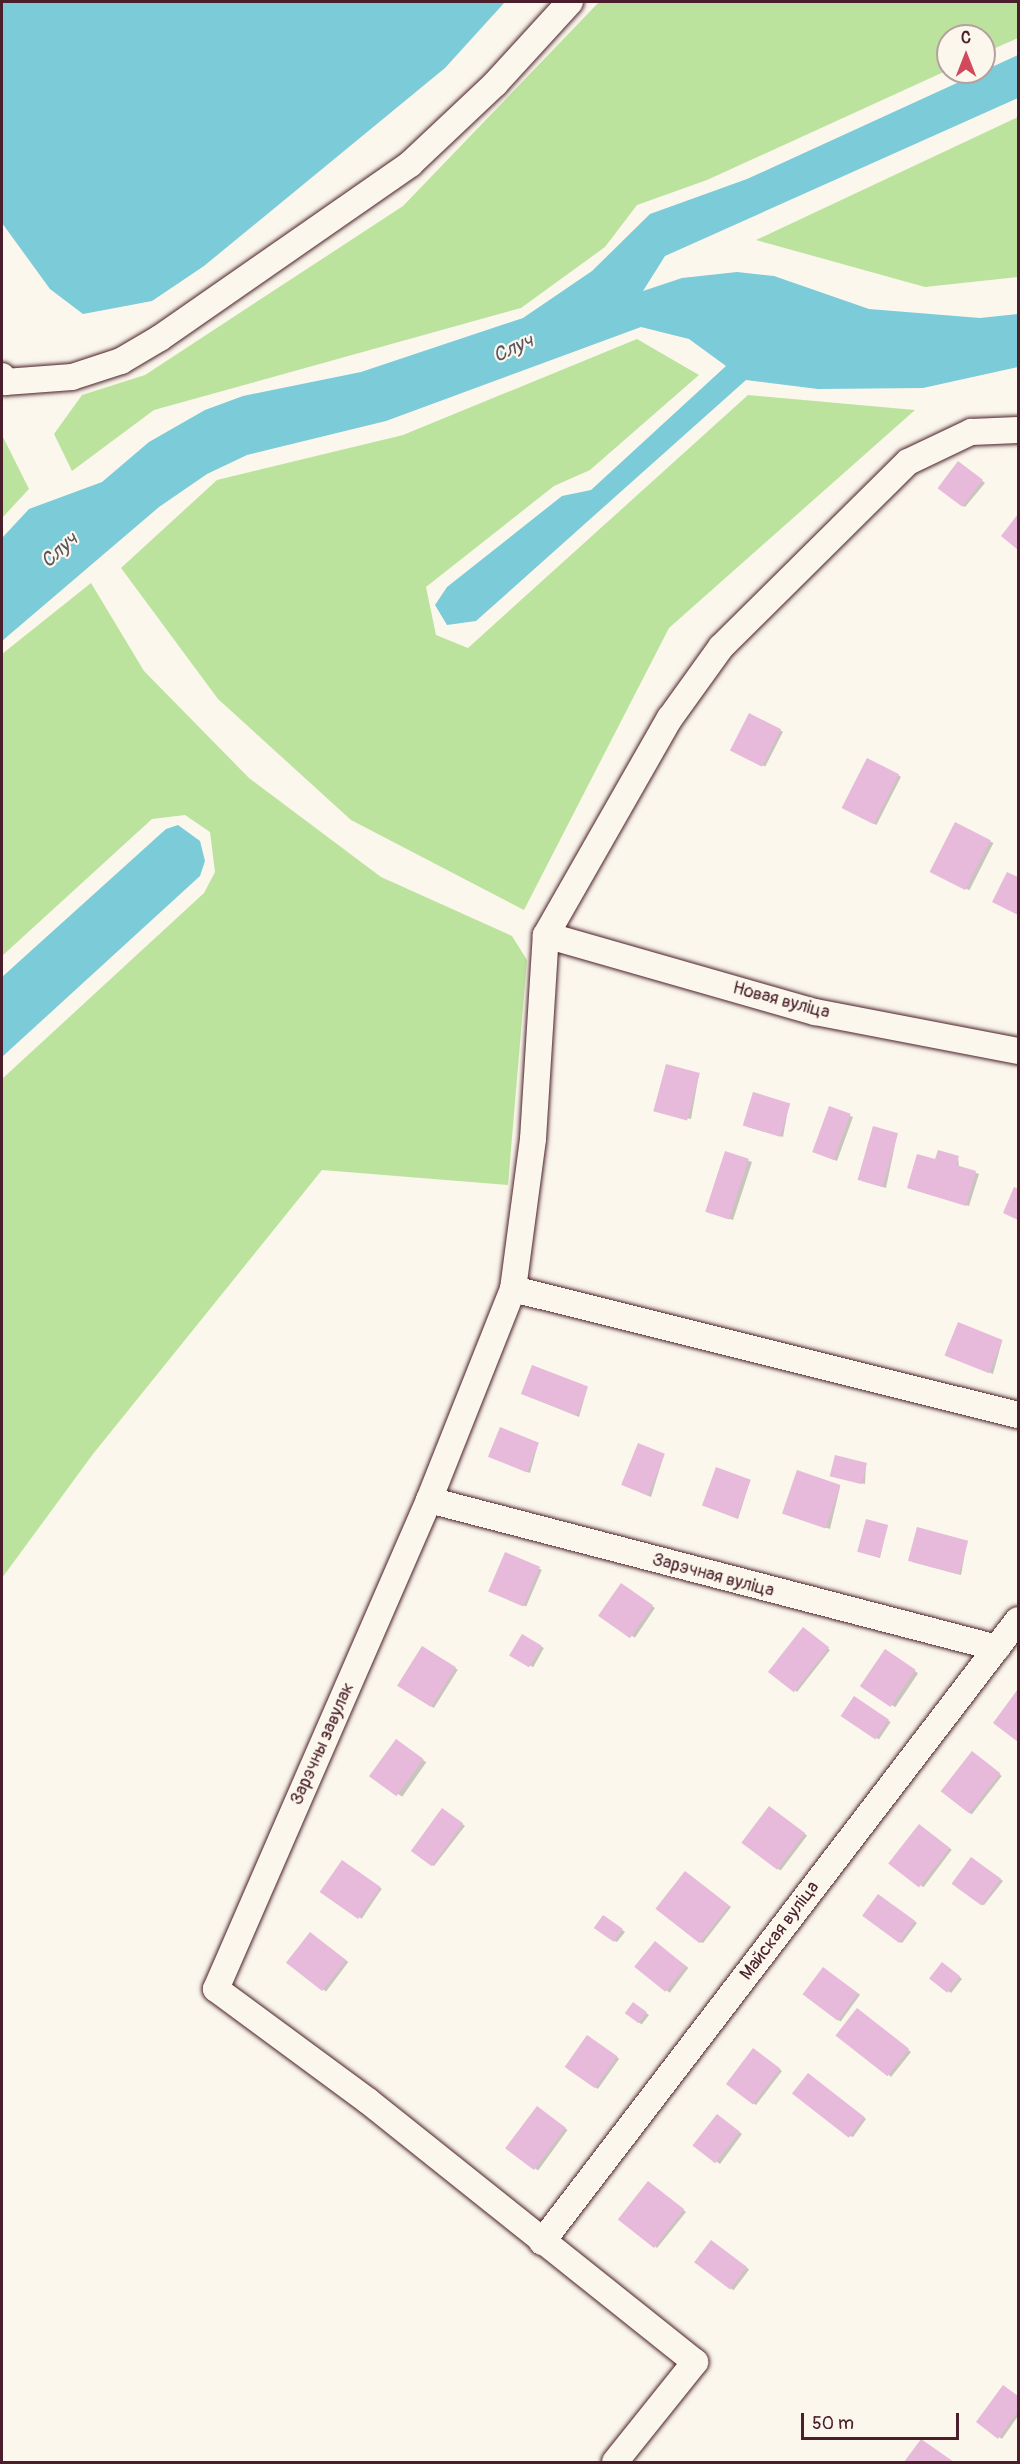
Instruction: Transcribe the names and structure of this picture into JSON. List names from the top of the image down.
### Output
{
  "streets": {
    "street": [
      "Новая вуліца",
      "Зарэчная вуліца",
      "Зарэчны завулак",
      "Майская вуліца"
    ]
  },
  "crossings": [
    ["Новая вуліца", "Зарэчны завулак"],
    ["Зарэчная вуліца", "Зарэчны завулак"],
    ["Зарэчная вуліца", "Майская вуліца"],
    ["Зарэчны завулак", "Майская вуліца"]
  ],
  "water": ["Случ"],
  "scale_bar": "50 m",
  "north": "top"
}
